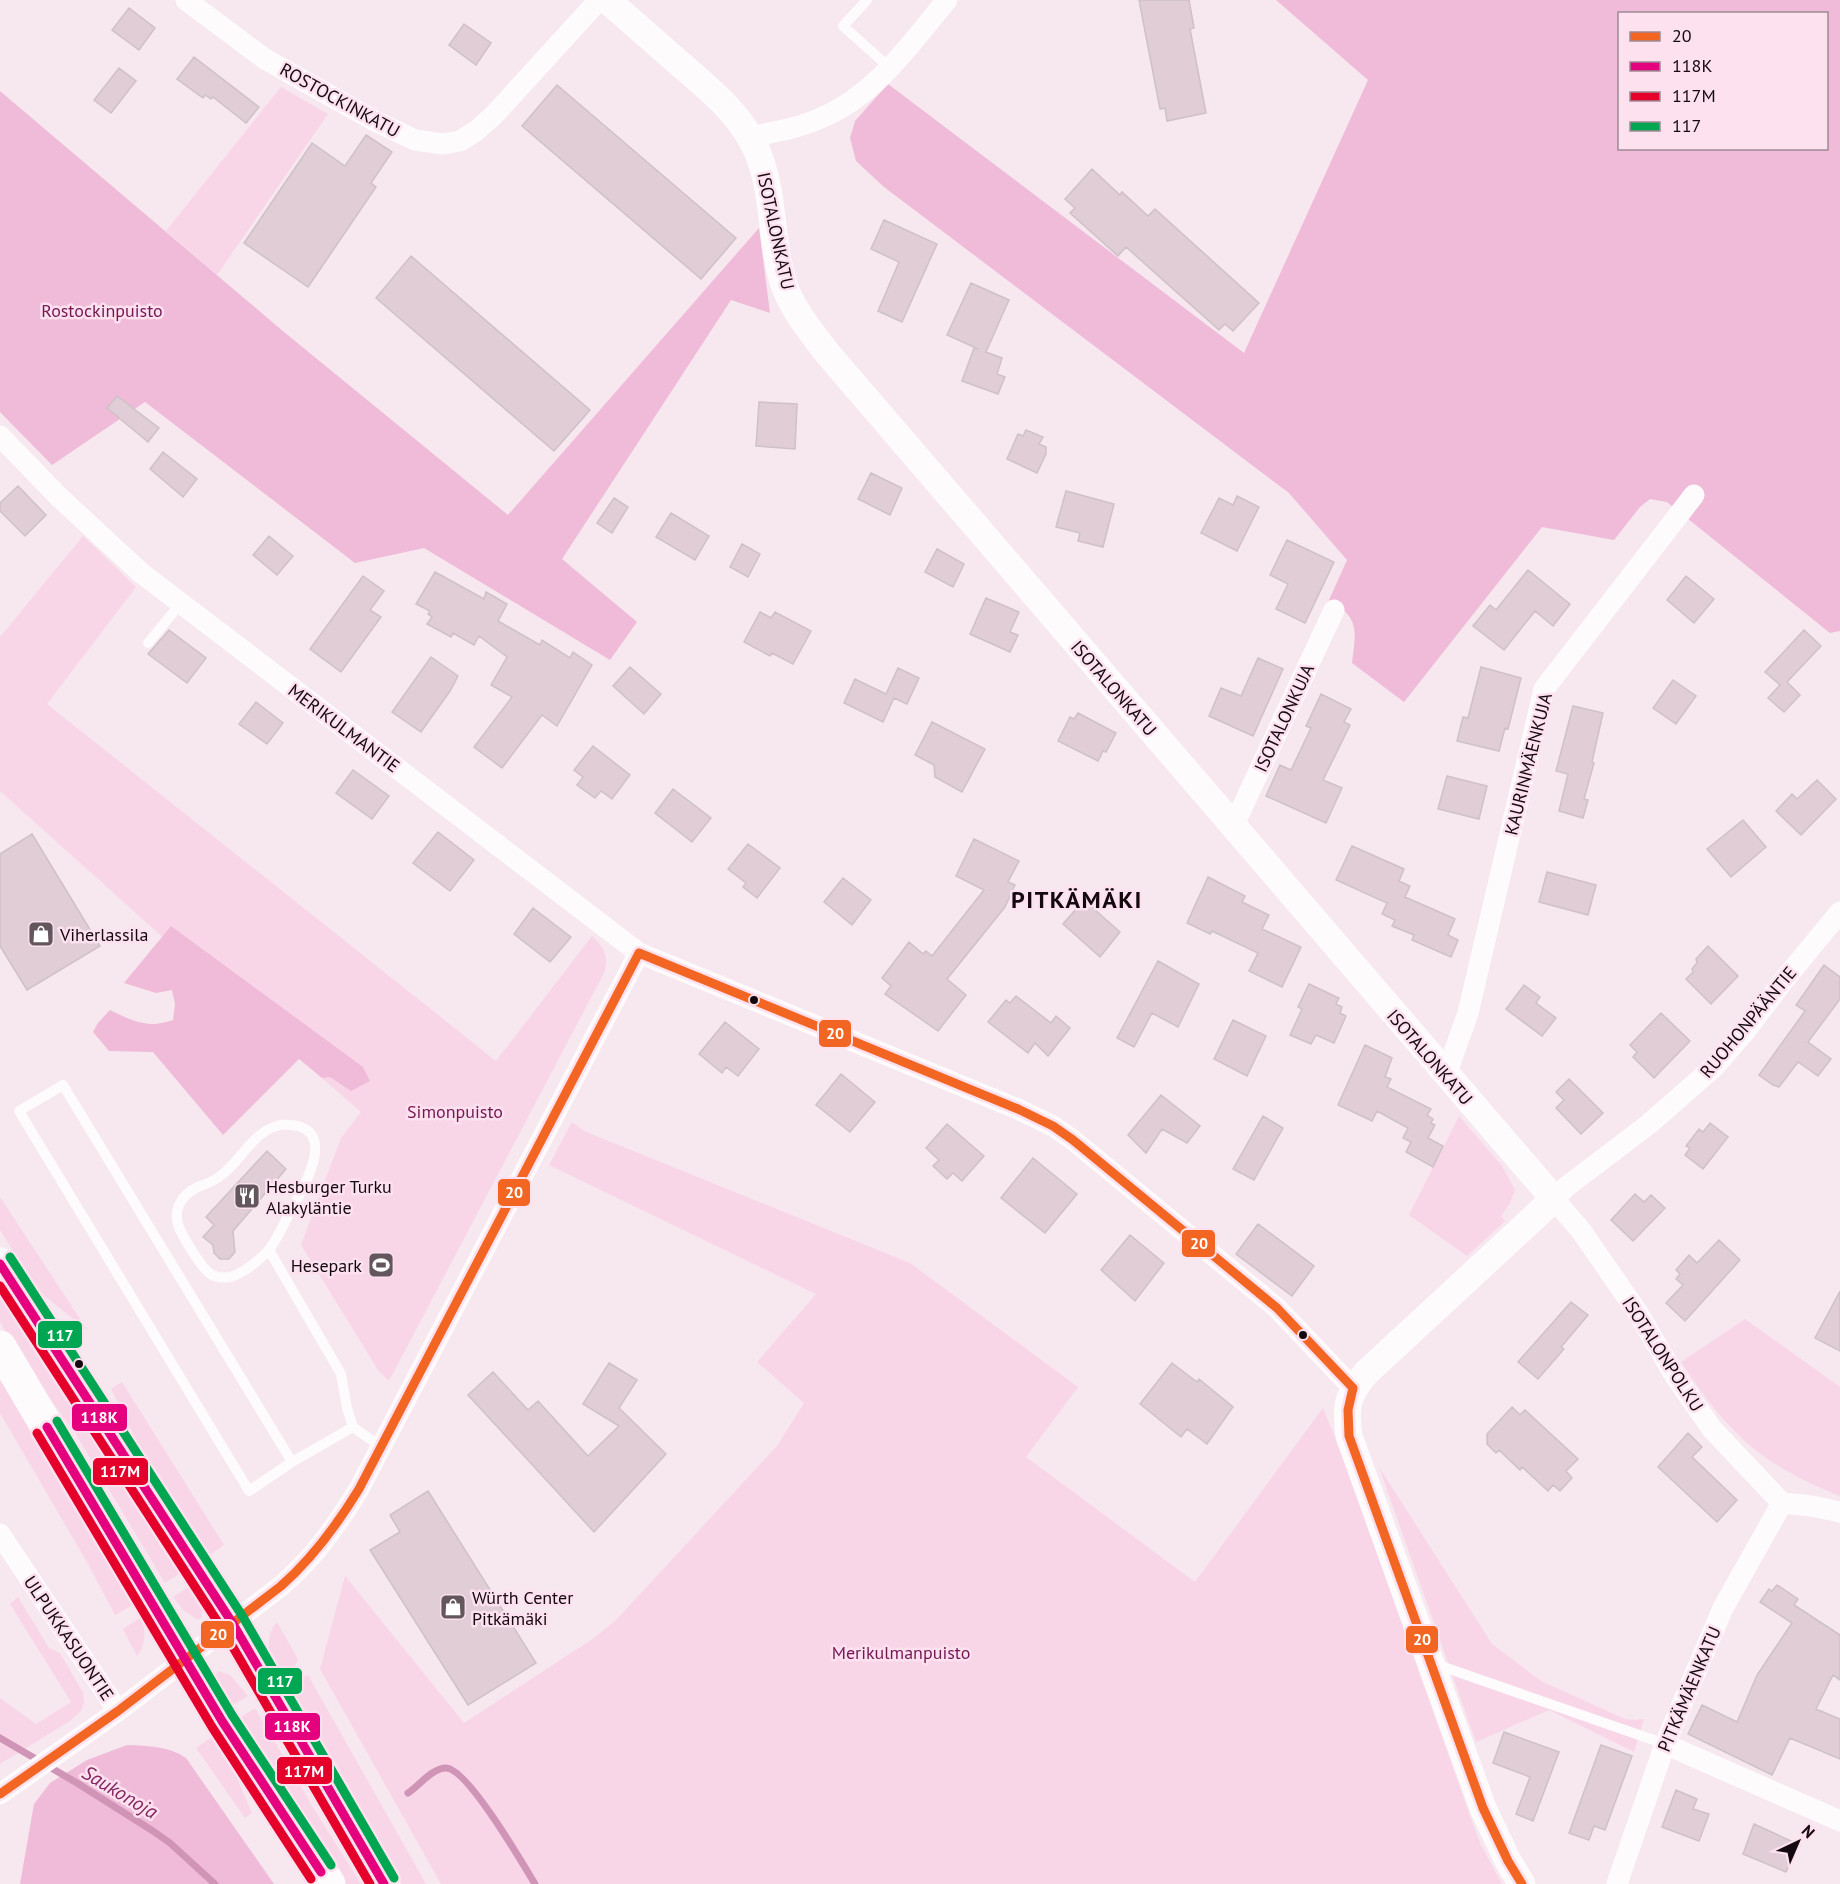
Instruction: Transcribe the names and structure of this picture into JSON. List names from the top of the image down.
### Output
{
  "streets": {
    "street": [
      "ROSTOCKINKATU",
      "ISOTALONKATU",
      "ISOTALONKUJA",
      "MERIKULMANTIE",
      "KAURINMÄENKUJA",
      "RUOHONPÄÄNTIE",
      "ISOTALONPOLKU",
      "ULPUKKASUONTIE",
      "PITKÄMÄENKATU"
    ]
  },
  "crossings": [
    ["ISOTALONKATU", "ISOTALONKUJA"],
    ["ISOTALONKATU", "KAURINMÄENKUJA"],
    ["ISOTALONKATU", "RUOHONPÄÄNTIE"],
    ["ISOTALONKATU", "ISOTALONPOLKU"],
    ["MERIKULMANTIE", "RUOHONPÄÄNTIE"],
    ["RUOHONPÄÄNTIE", "ISOTALONPOLKU"],
    ["ISOTALONPOLKU", "PITKÄMÄENKATU"]
  ],
  "districts": ["PITKÄMÄKI"],
  "water": ["Saukonoja"],
  "parks": ["Rostockinpuisto", "Simonpuisto", "Merikulmanpuisto"],
  "places": {
    "shop": ["Viherlassila", "Würth Center Pitkämäki"],
    "restaurant": ["Hesburger Turku Alakyläntie"],
    "sports": ["Hesepark"]
  },
  "lines": [
    "transit line 20",
    "transit line 117",
    "transit line 118K",
    "transit line 117M"
  ],
  "legend": [
    "20",
    "118K",
    "117M",
    "117"
  ],
  "north": "top right"
}
